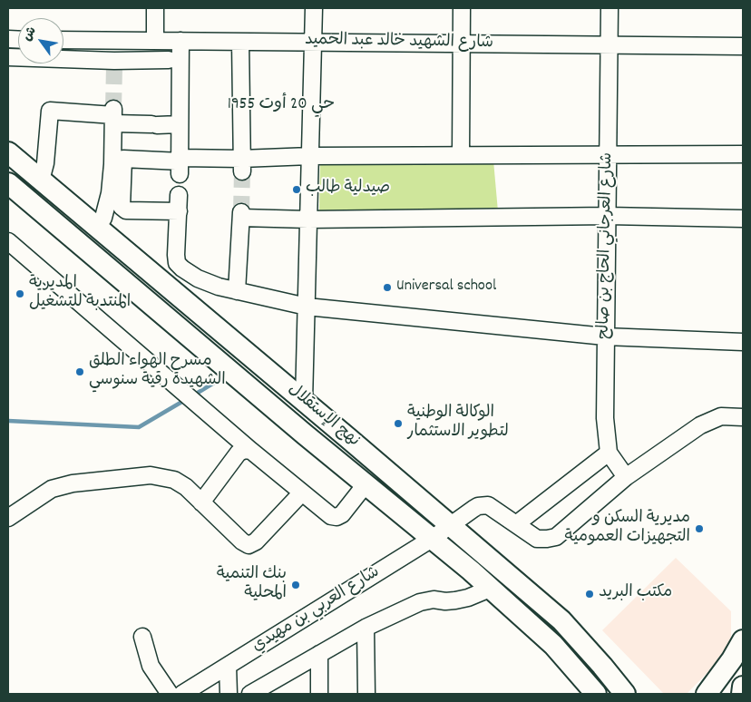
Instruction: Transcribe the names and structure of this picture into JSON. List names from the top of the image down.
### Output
{
  "streets": {
    "main road": ["نهج الإستقلال"],
    "street": ["شارع الشهيد خالد عبد الحميد", "شارع العرجاني الحاج بن صالح", "شارع العربي بن مهيدي"]
  },
  "crossings": [
    ["شارع الشهيد خالد عبد الحميد", "شارع العرجاني الحاج بن صالح"],
    ["نهج الإستقلال", "شارع العربي بن مهيدي"]
  ],
  "districts": ["حي 20 أوت 1955"],
  "places": [
    "صيدلية طالب",
    "Universal school",
    "المديرية المنتدبة للتشغيل",
    "مسرح الهواء الطلق الشهيدة رقية سنوسي",
    "الوكالة الوطنية لتطوير الاستثمار",
    "مديرية السكن و التجهيزات العمومية",
    "بنك التنمية المحلية",
    "مكتب البريد"
  ],
  "north": "top left"
}
